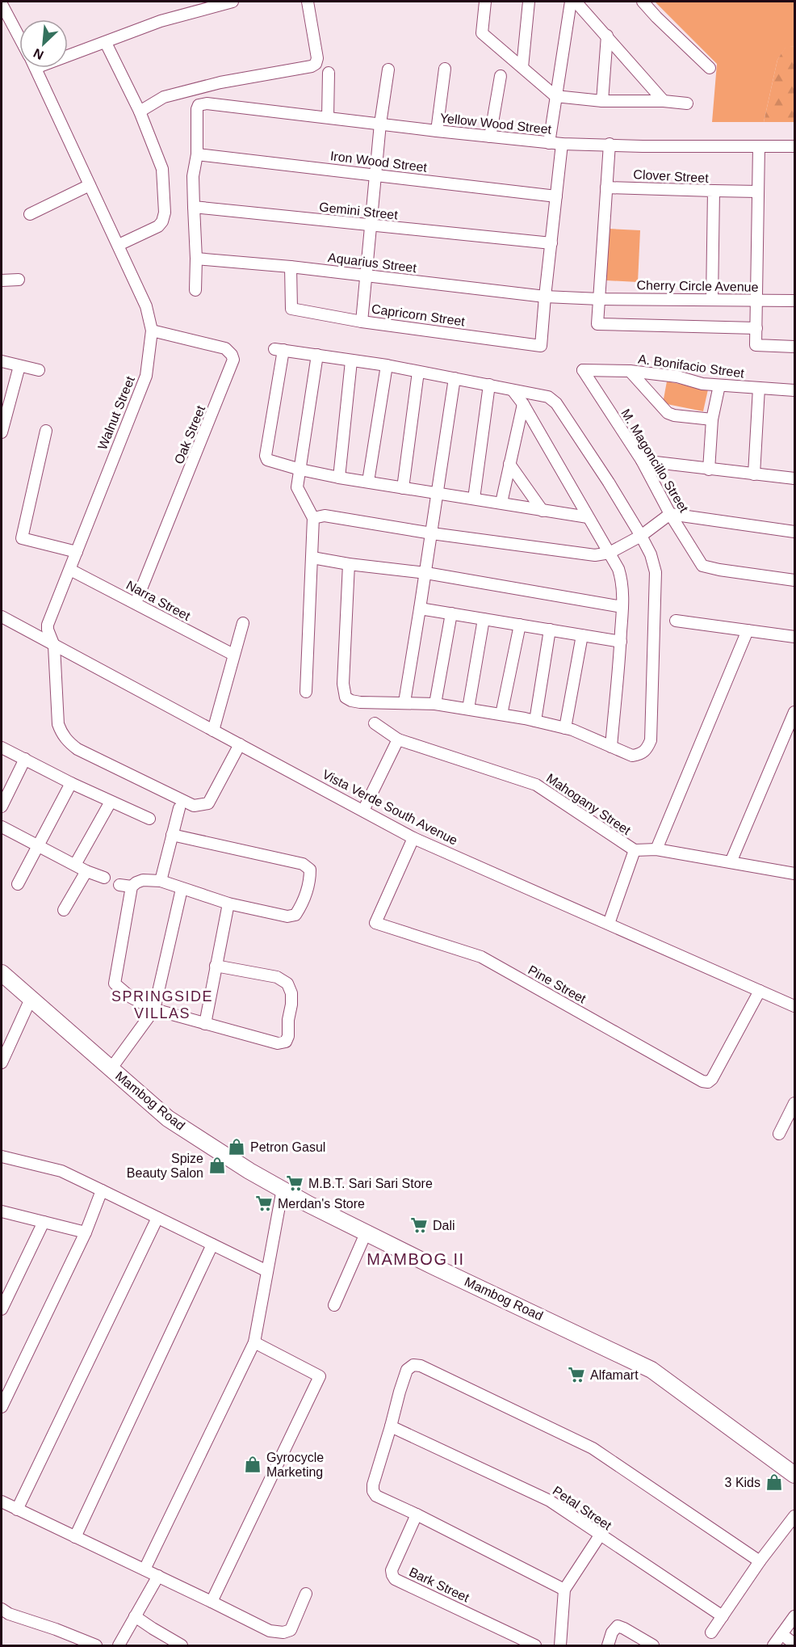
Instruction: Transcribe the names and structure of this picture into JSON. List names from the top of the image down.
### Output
{
  "streets": {
    "main road": ["Mambog Road"],
    "street": [
      "Yellow Wood Street",
      "Iron Wood Street",
      "Clover Street",
      "Gemini Street",
      "Aquarius Street",
      "Cherry Circle Avenue",
      "Capricorn Street",
      "A. Bonifacio Street",
      "Walnut Street",
      "Oak Street",
      "M. Magoncillo Street",
      "Narra Street",
      "Mahogany Street",
      "Vista Verde South Avenue",
      "Pine Street",
      "Petal Street",
      "Bark Street"
    ]
  },
  "crossings": [
    ["Yellow Wood Street", "Iron Wood Street"],
    ["Clover Street", "Cherry Circle Avenue"],
    ["Aquarius Street", "Cherry Circle Avenue"],
    ["Aquarius Street", "Capricorn Street"],
    ["A. Bonifacio Street", "M. Magoncillo Street"],
    ["Walnut Street", "Oak Street"],
    ["Walnut Street", "Narra Street"],
    ["Walnut Street", "Vista Verde South Avenue"],
    ["Oak Street", "Narra Street"],
    ["Mahogany Street", "Vista Verde South Avenue"],
    ["Vista Verde South Avenue", "Pine Street"]
  ],
  "districts": ["SPRINGSIDE VILLAS", "MAMBOG II"],
  "places": {
    "shop": [
      "Petron Gasul",
      "Spize Beauty Salon",
      "Gyrocycle Marketing",
      "3 Kids"
    ],
    "supermarket": [
      "M.B.T. Sari Sari Store",
      "Merdan's Store",
      "Dali",
      "Alfamart"
    ]
  },
  "north": "bottom left"
}
